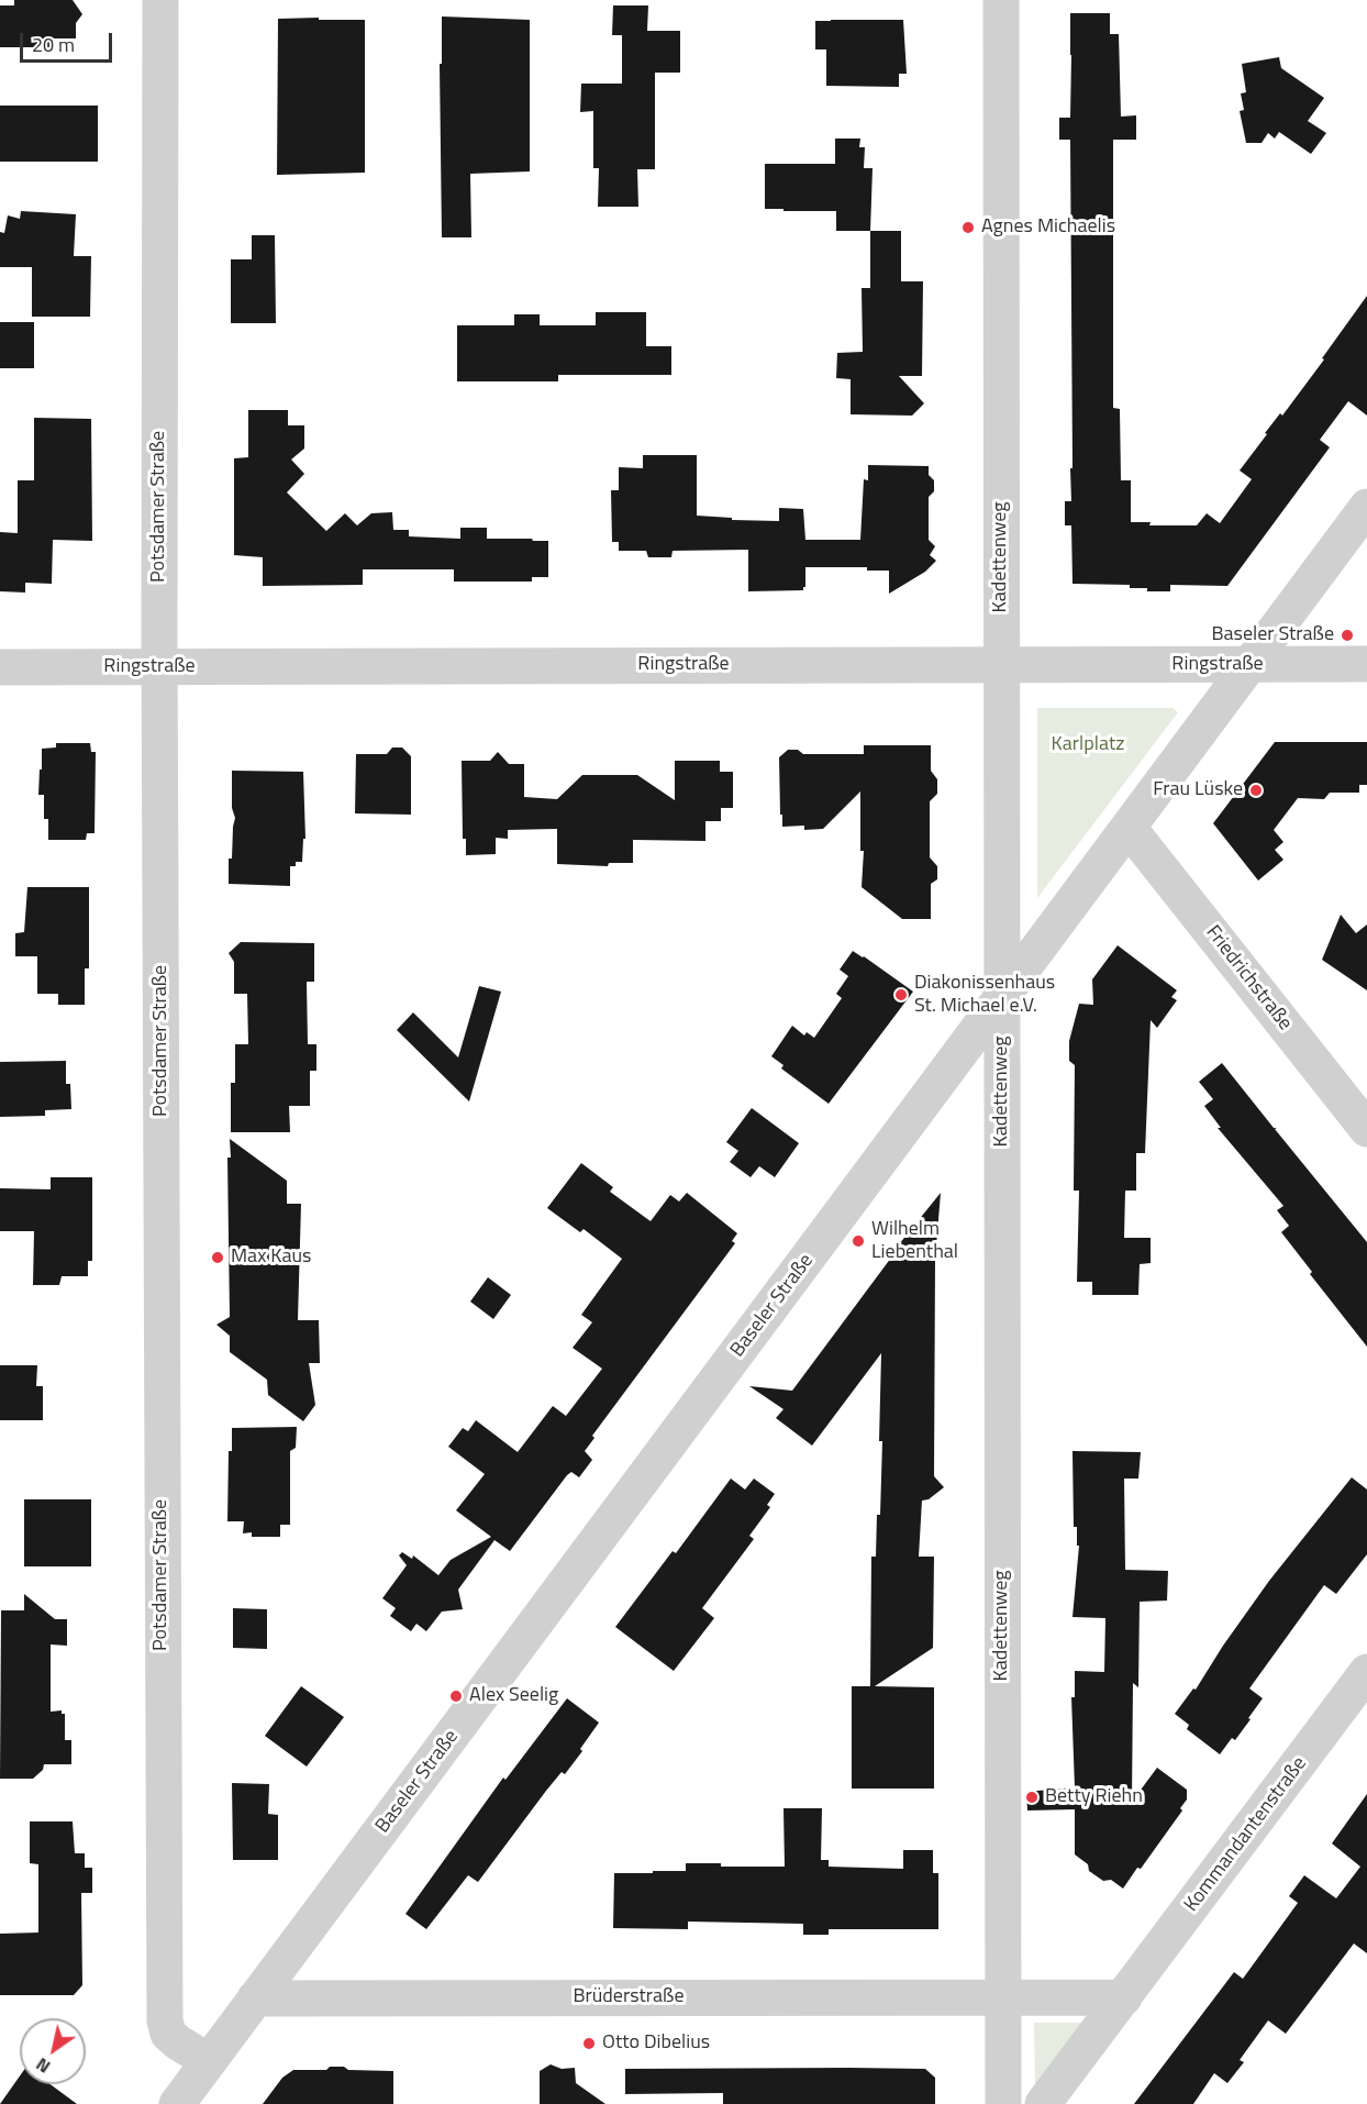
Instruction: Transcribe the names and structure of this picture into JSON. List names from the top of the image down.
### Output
{
  "streets": {
    "street": [
      "Potsdamer Straße",
      "Kadettenweg",
      "Ringstraße",
      "Friedrichstraße",
      "Baseler Straße",
      "Kommandantenstraße",
      "Brüderstraße"
    ]
  },
  "crossings": [
    ["Potsdamer Straße", "Ringstraße"],
    ["Potsdamer Straße", "Baseler Straße"],
    ["Kadettenweg", "Ringstraße"],
    ["Kadettenweg", "Baseler Straße"],
    ["Kadettenweg", "Brüderstraße"],
    ["Ringstraße", "Baseler Straße"],
    ["Friedrichstraße", "Baseler Straße"],
    ["Baseler Straße", "Brüderstraße"]
  ],
  "parks": ["Karlplatz"],
  "places": [
    "Agnes Michaelis",
    "Baseler Straße",
    "Frau Lüske",
    "Diakonissenhaus St. Michael e.V.",
    "Wilhelm Liebenthal",
    "Max Kaus",
    "Alex Seelig",
    "Betty Riehn",
    "Otto Dibelius"
  ],
  "scale_bar": "20 m",
  "north": "bottom left"
}
